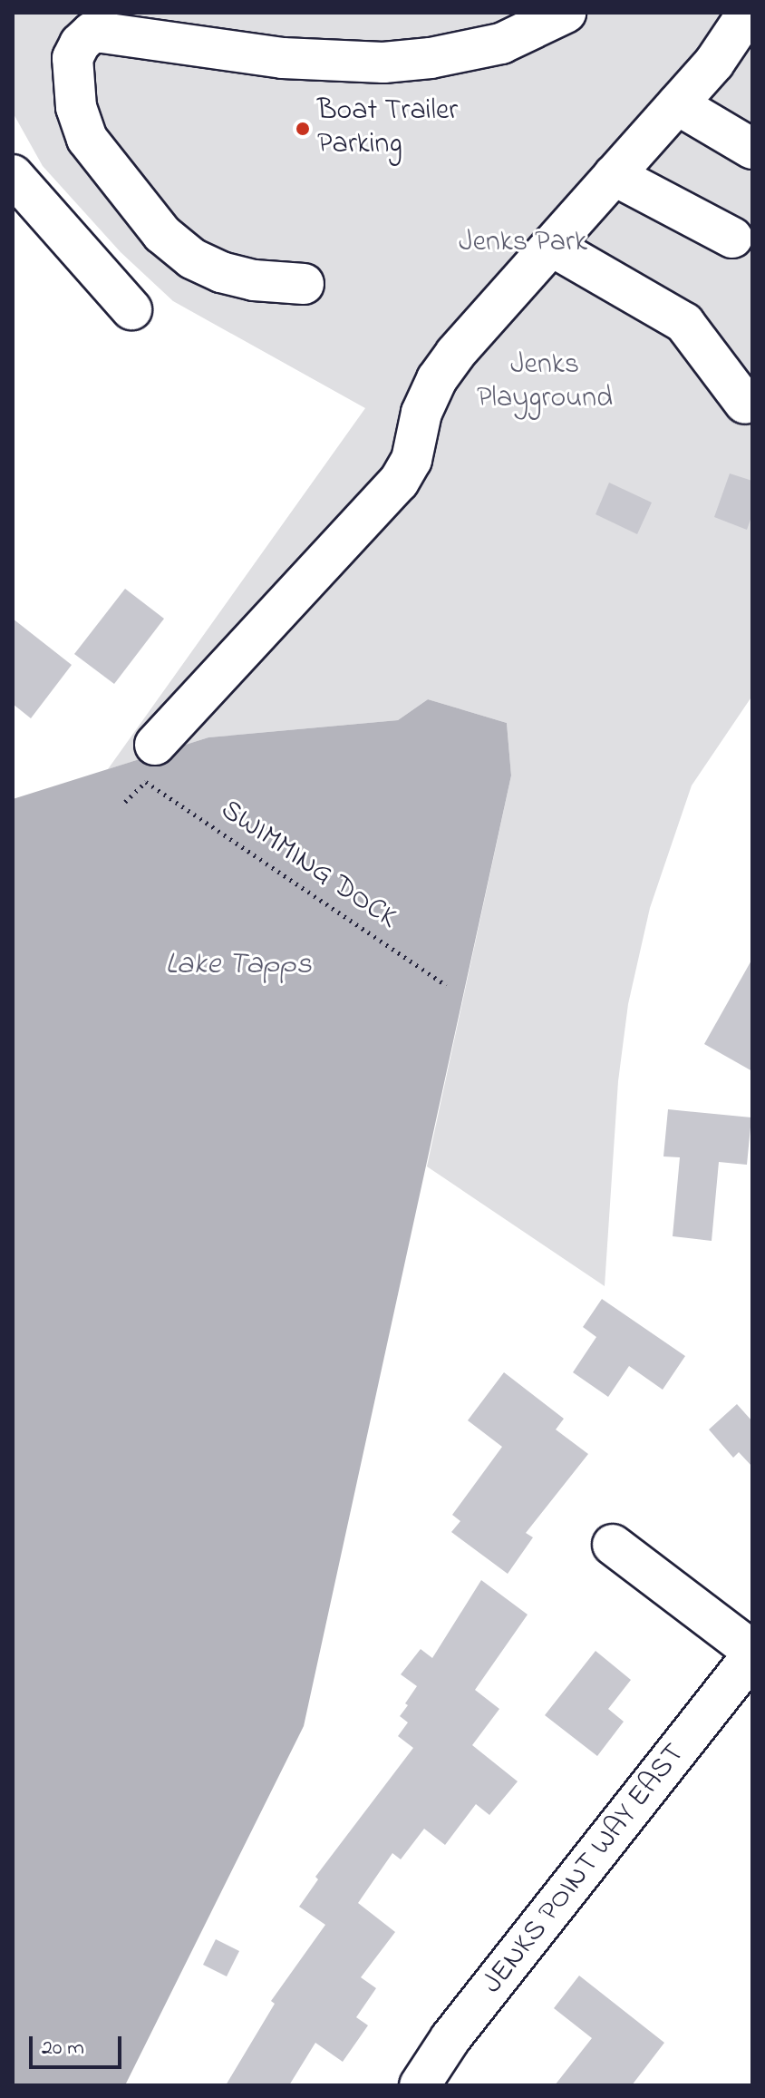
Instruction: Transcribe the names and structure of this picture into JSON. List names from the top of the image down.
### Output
{
  "streets": {
    "street": ["JENKS POINT WAY EAST"],
    "path": ["SWIMMING DOCK"]
  },
  "water": ["Lake Tapps"],
  "parks": ["Jenks Park", "Jenks Playground"],
  "places": ["Boat Trailer Parking"],
  "scale_bar": "20 m"
}
